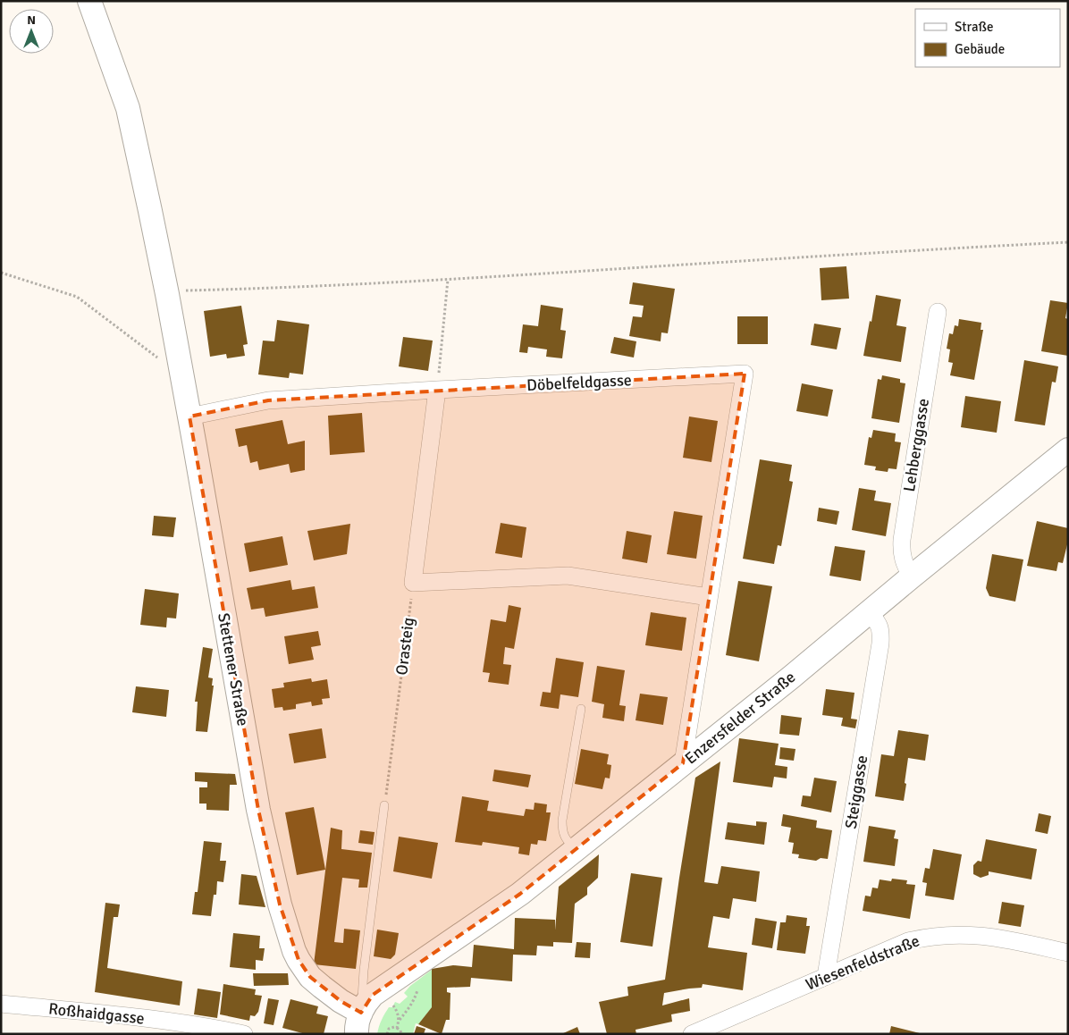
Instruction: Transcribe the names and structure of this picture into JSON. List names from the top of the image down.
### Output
{
  "streets": {
    "street": [
      "Döbelfeldgasse",
      "Lehberggasse",
      "Stettener Straße",
      "Enzersfelder Straße",
      "Steiggasse",
      "Wiesenfeldstraße",
      "Roßhaidgasse"
    ],
    "path": ["Orasteig"]
  },
  "crossings": [
    ["Döbelfeldgasse", "Stettener Straße"],
    ["Döbelfeldgasse", "Enzersfelder Straße"],
    ["Lehberggasse", "Enzersfelder Straße"],
    ["Stettener Straße", "Enzersfelder Straße"],
    ["Enzersfelder Straße", "Steiggasse"],
    ["Steiggasse", "Wiesenfeldstraße"]
  ],
  "legend": ["Straße", "Gebäude"],
  "north": "top"
}
